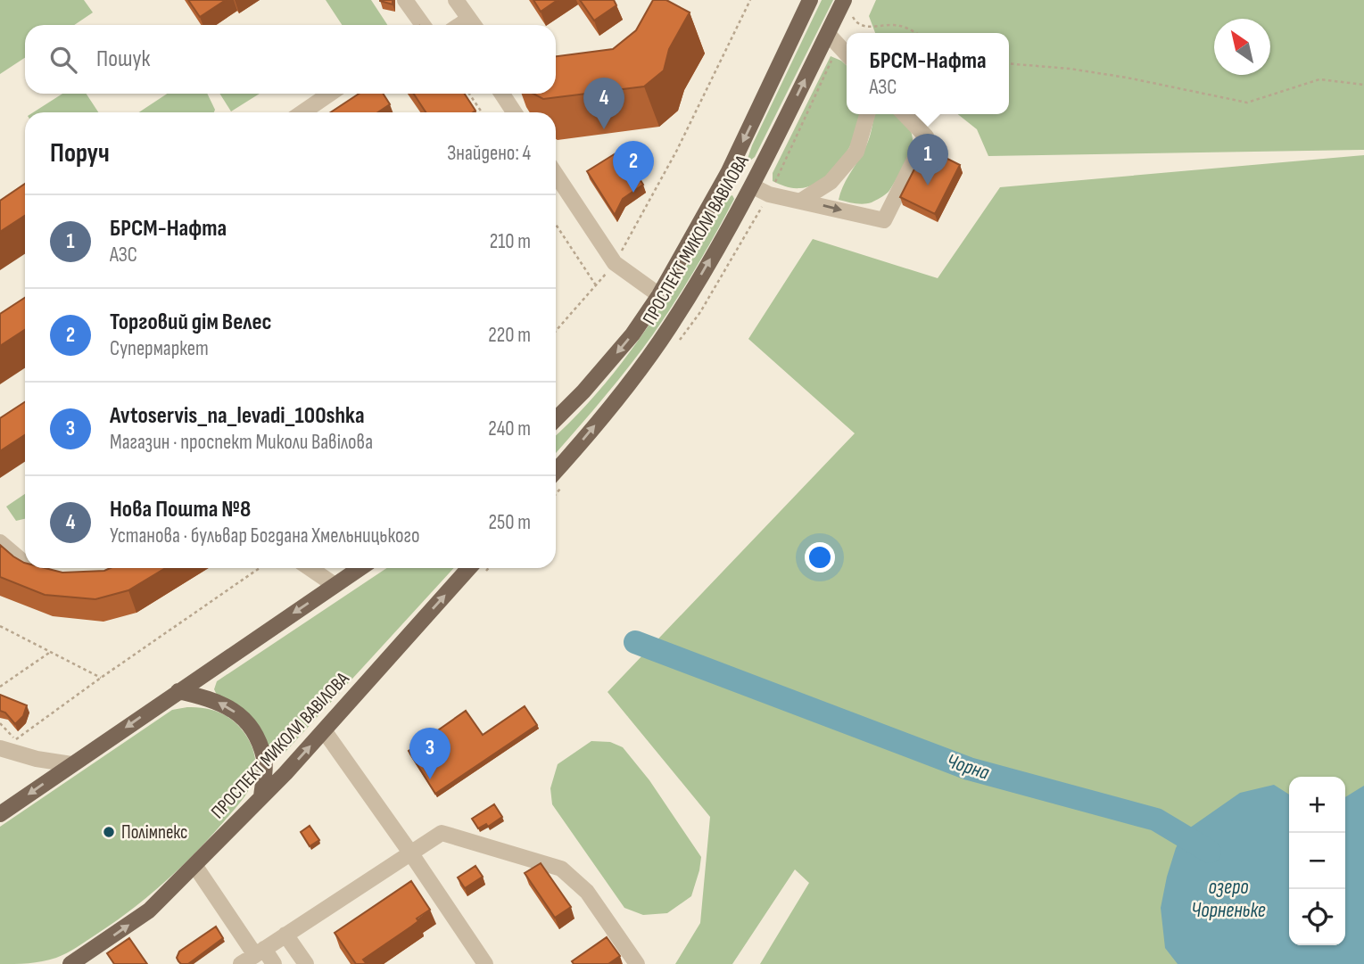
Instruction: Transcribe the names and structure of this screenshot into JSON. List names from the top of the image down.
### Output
{
  "streets": {
    "main road": ["ПРОСПЕКТ МИКОЛИ ВАВІЛОВА"]
  },
  "water": ["Чорна", "озеро Чорненьке"],
  "places": ["Полімпекс"],
  "north": "top left",
  "page": {
    "search": "Пошук",
    "popup": ["БРСМ-Нафта", "АЗС"],
    "pins": [
      "4",
      "1",
      "2",
      "3"
    ],
    "heading": ["Поруч", "Знайдено: 4"],
    "list": [
      {
        "mark": "1",
        "name": "БРСМ-Нафта",
        "note": "АЗС",
        "value": "210 m"
      },
      {
        "mark": "2",
        "name": "Торговий дім Велес",
        "note": "Супермаркет",
        "value": "220 m"
      },
      {
        "mark": "3",
        "name": "Avtoservis_na_levadi_100shka",
        "note": "Магазин · проспект Миколи Вавілова",
        "value": "240 m"
      },
      {
        "mark": "4",
        "name": "Нова Пошта №8",
        "note": "Установа · бульвар Богдана Хмельницького",
        "value": "250 m"
      }
    ],
    "map_buttons": ["+", "−"]
  }
}
